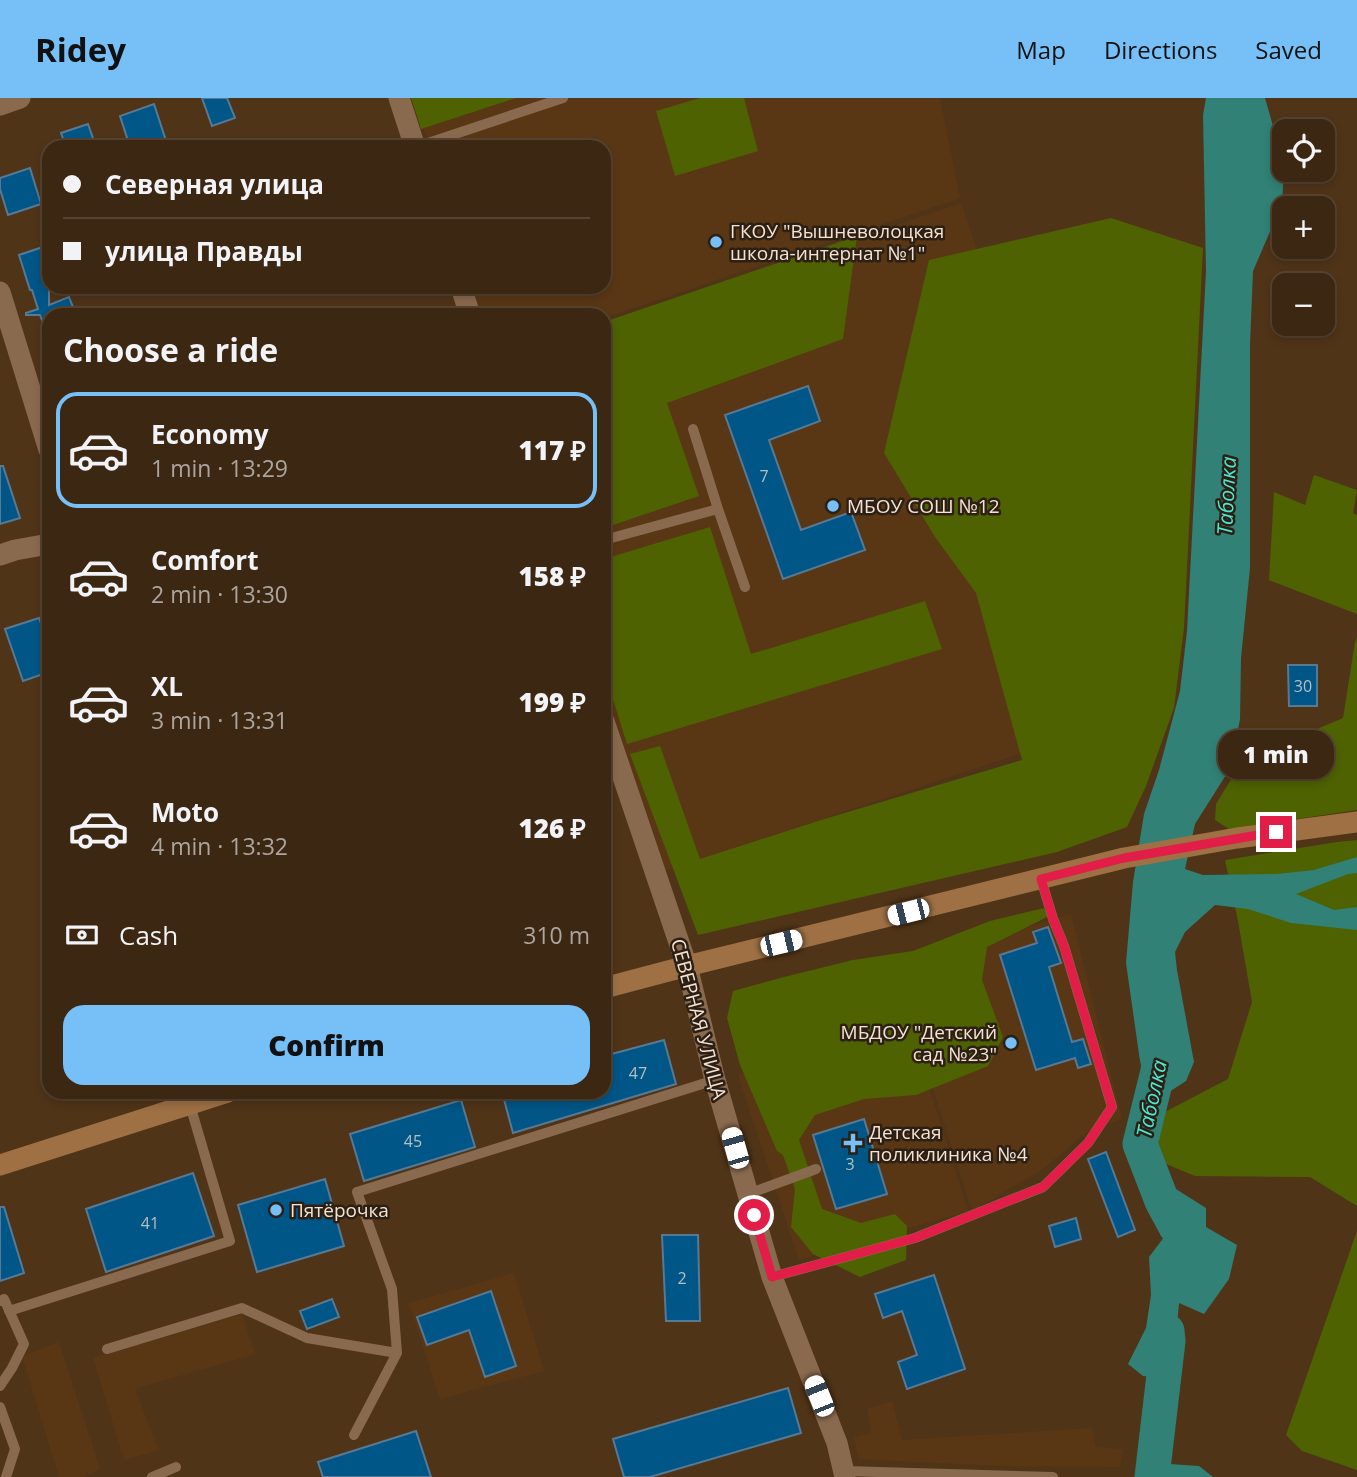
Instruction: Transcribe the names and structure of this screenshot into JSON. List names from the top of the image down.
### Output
{
  "streets": {
    "street": ["СЕВЕРНАЯ УЛИЦА"]
  },
  "water": ["Таболка"],
  "places": {
    "other": [
      "ГКОУ \"Вышневолоцкая школа-интернат №1\"",
      "МБОУ СОШ №12",
      "МБДОУ \"Детский сад №23\"",
      "Пятёрочка"
    ],
    "health": ["Детская поликлиника №4"]
  },
  "house_numbers": [
    "7",
    "30",
    "47",
    "45",
    "3",
    "41",
    "2"
  ],
  "page": {
    "header": "Ridey",
    "nav": ["Map", "Directions", "Saved"],
    "map_buttons": ["+", "−"],
    "banner": ["Северная улица", "улица Правды"],
    "heading": "Choose a ride",
    "list": [
      {
        "name": "Economy",
        "note": "1 min · 13:29",
        "value": "117 ₽"
      },
      {
        "name": "Comfort",
        "note": "2 min · 13:30",
        "value": "158 ₽"
      },
      {
        "name": "XL",
        "note": "3 min · 13:31",
        "value": "199 ₽"
      },
      {
        "name": "Moto",
        "note": "4 min · 13:32",
        "value": "126 ₽"
      }
    ],
    "bubble": "1 min",
    "pay": ["Cash", "310 m"],
    "buttons": "Confirm"
  }
}
